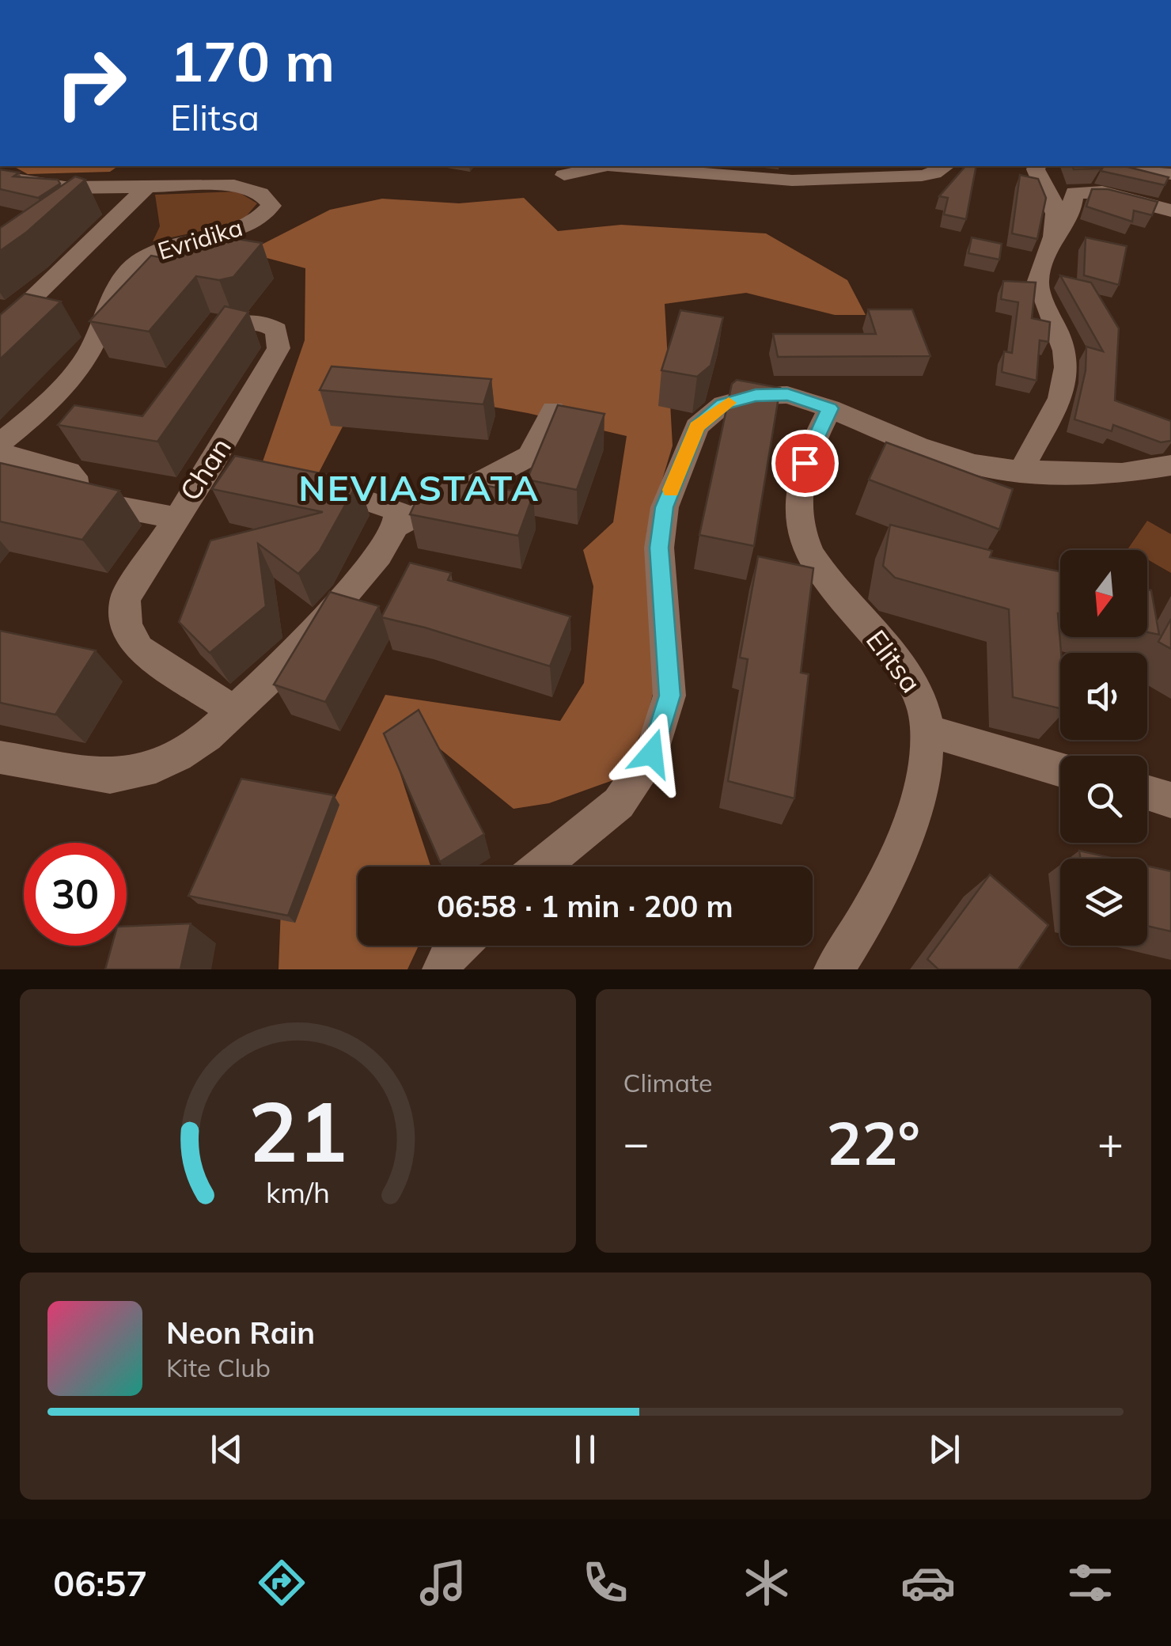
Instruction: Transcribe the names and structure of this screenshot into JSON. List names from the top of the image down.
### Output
{
  "streets": {
    "street": ["Evridika", "Chan", "Elitsa"]
  },
  "districts": ["NEVIASTATA"],
  "north": "bottom",
  "page": {
    "turn": ["170 m", "Elitsa"],
    "limit": "30",
    "trip": "06:58 · 1 min · 200 m",
    "tile": "Climate",
    "heat": ["−", "22°", "+"],
    "song": ["Neon Rain", "Kite Club"],
    "tabs": "06:57",
    "gauge": ["21", "km/h"]
  }
}
